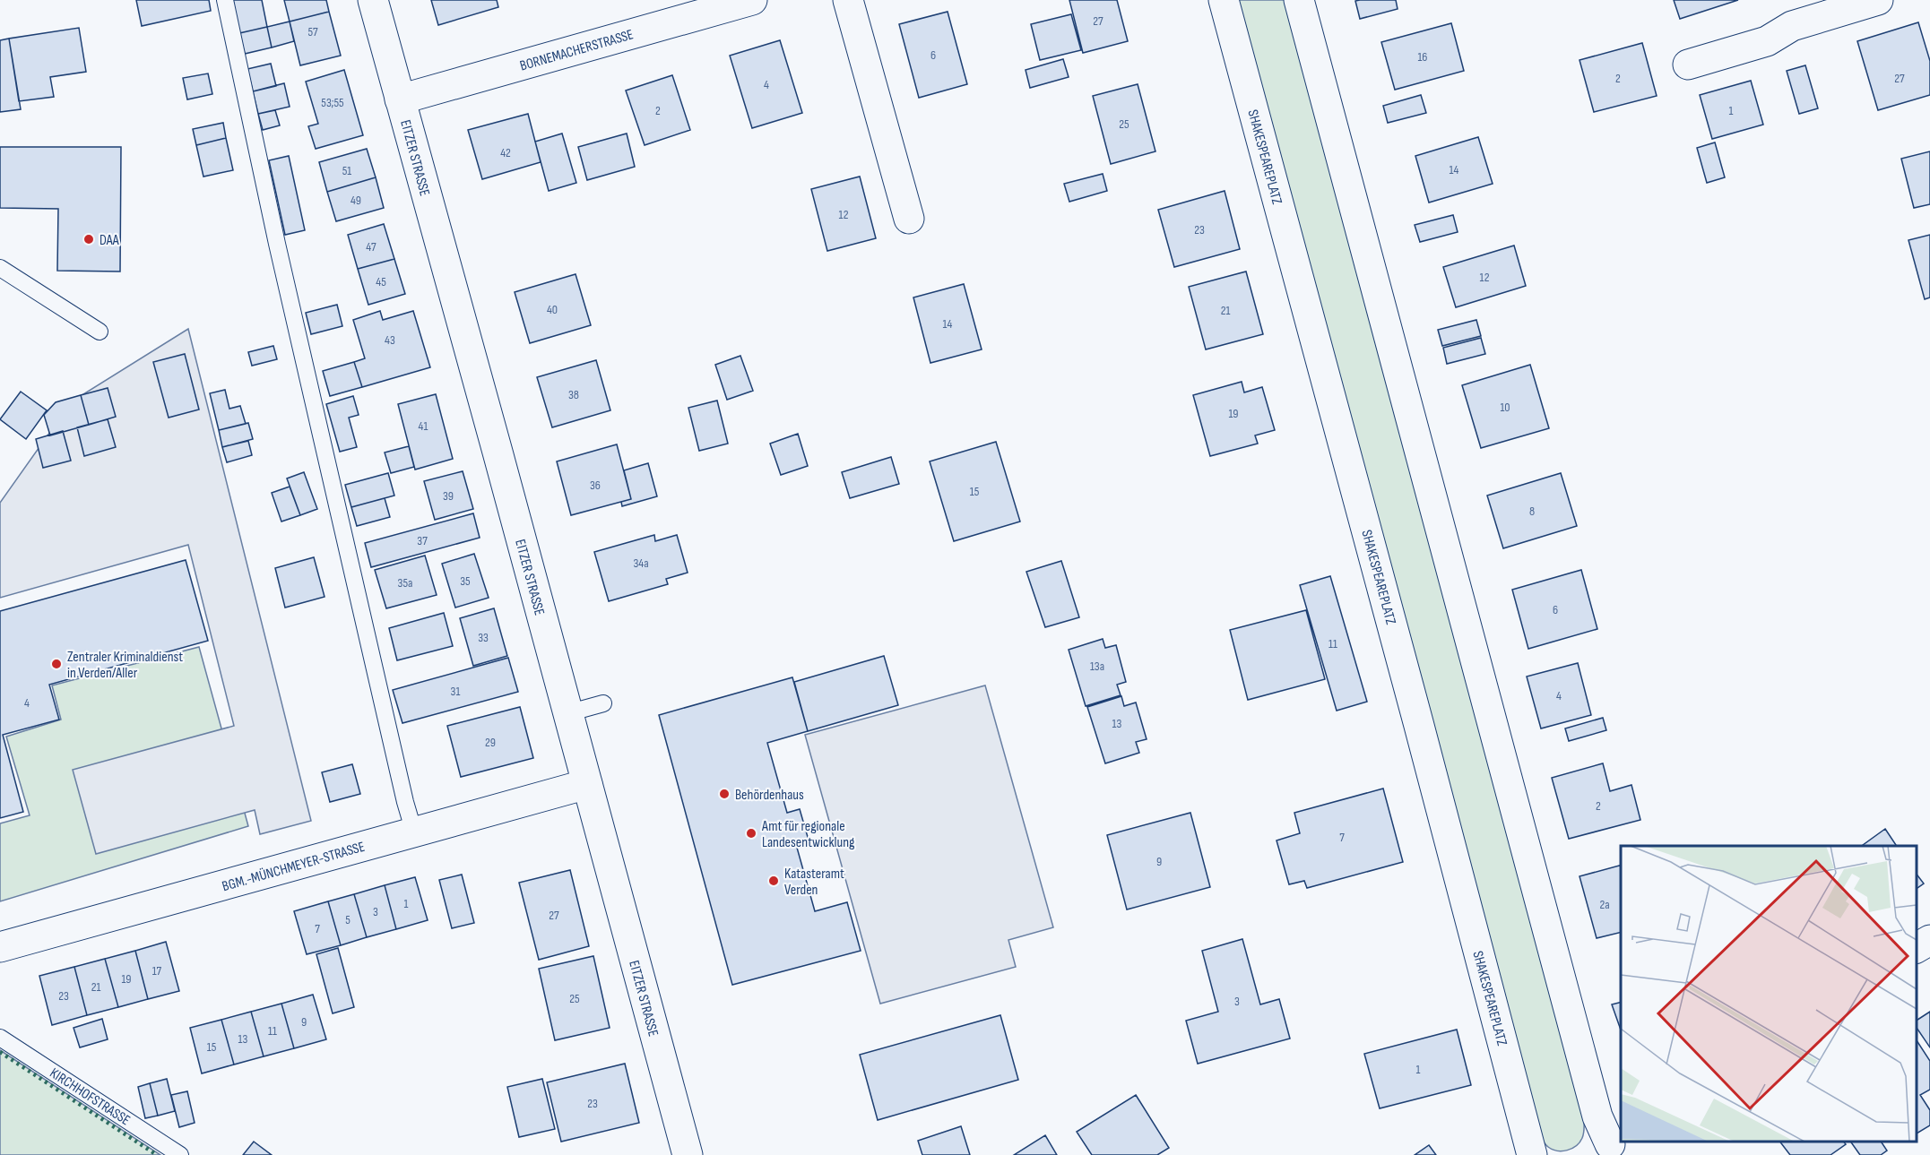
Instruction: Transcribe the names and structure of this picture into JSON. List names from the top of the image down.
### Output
{
  "streets": {
    "street": [
      "BORNEMACHERSTRASSE",
      "SHAKESPEAREPLATZ",
      "EITZER STRASSE",
      "BGM.-MÜNCHMEYER-STRASSE"
    ],
    "lane": ["KIRCHHOFSTRASSE"]
  },
  "crossings": [
    ["BORNEMACHERSTRASSE", "EITZER STRASSE"],
    ["EITZER STRASSE", "BGM.-MÜNCHMEYER-STRASSE"]
  ],
  "places": [
    "DAA",
    "Zentraler Kriminaldienst in Verden/Aller",
    "Behördenhaus",
    "Amt für regionale Landesentwicklung",
    "Katasteramt Verden"
  ],
  "house_numbers": [
    "27",
    "57",
    "6",
    "16",
    "2",
    "27",
    "4",
    "53;55",
    "2",
    "1",
    "25",
    "42",
    "14",
    "51",
    "49",
    "12",
    "23",
    "47",
    "12",
    "45",
    "40",
    "21",
    "14",
    "43",
    "38",
    "10",
    "19",
    "41",
    "36",
    "15",
    "39",
    "8",
    "37",
    "34a",
    "35",
    "35a",
    "6",
    "33",
    "11",
    "13a",
    "31",
    "4",
    "4",
    "13",
    "29",
    "2",
    "7",
    "9",
    "1",
    "2a",
    "3",
    "27",
    "5",
    "7",
    "17",
    "19",
    "21",
    "23",
    "25",
    "3",
    "9",
    "11",
    "13",
    "15",
    "1",
    "23"
  ]
}
